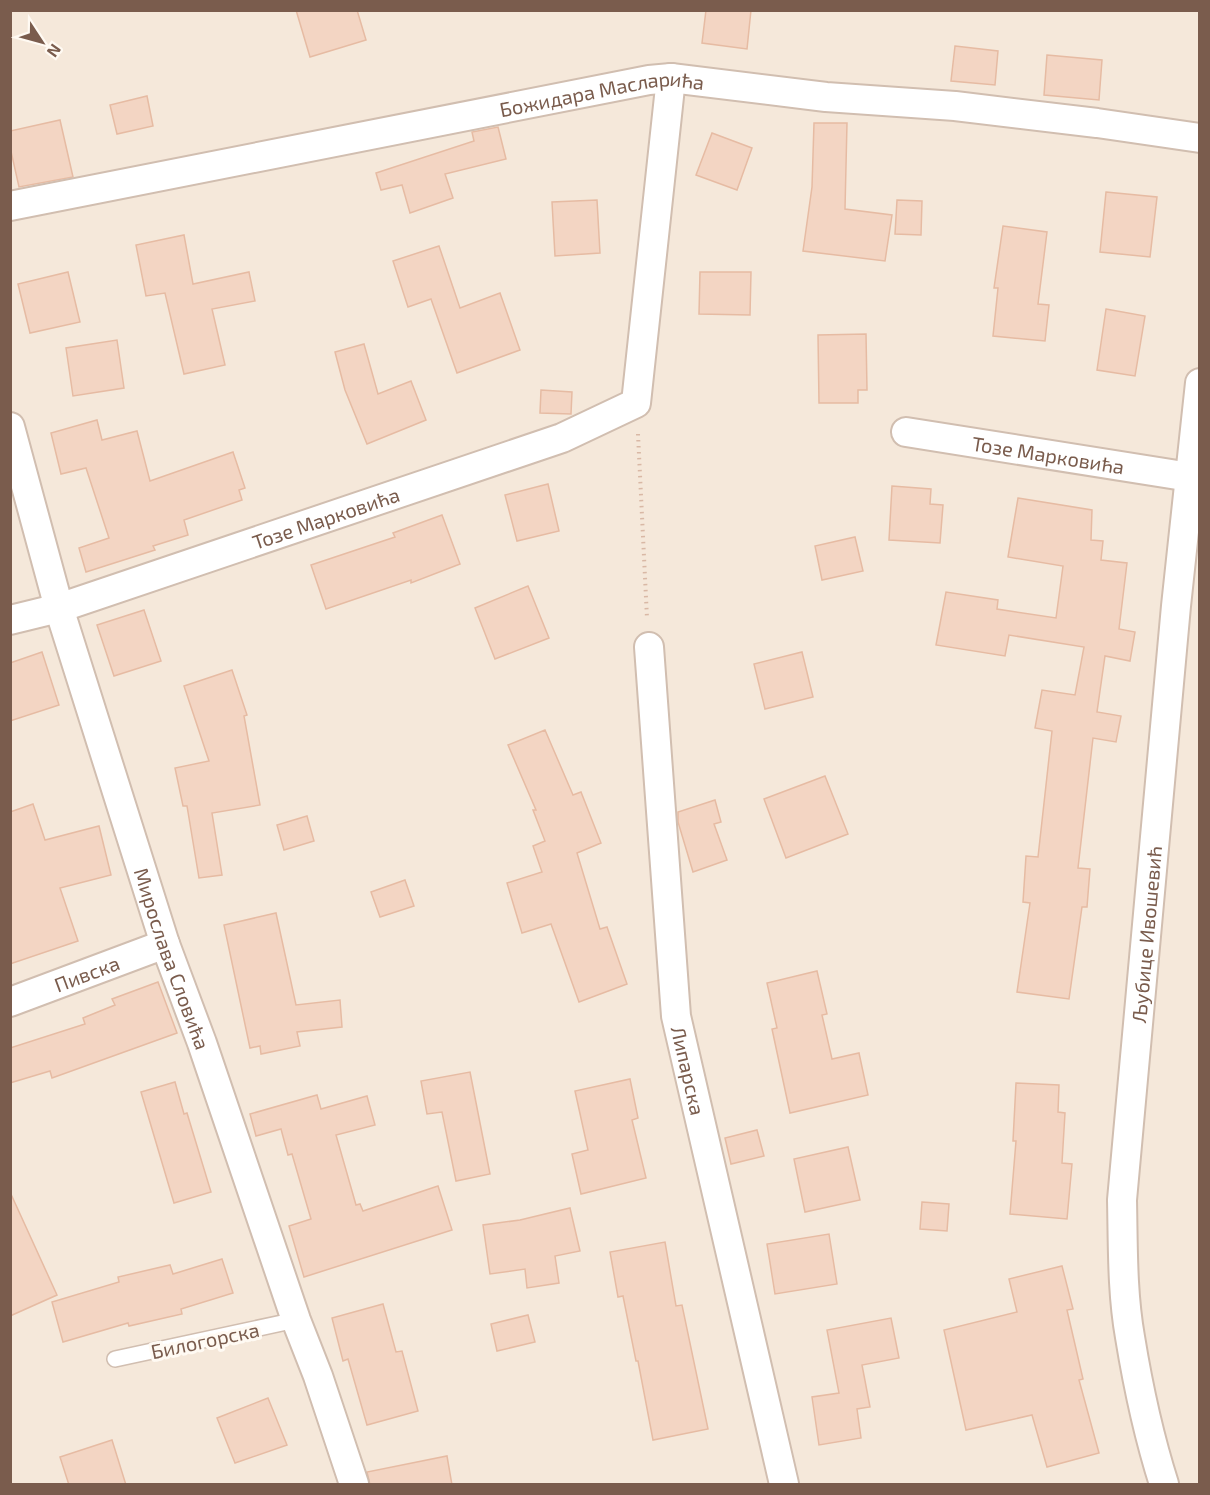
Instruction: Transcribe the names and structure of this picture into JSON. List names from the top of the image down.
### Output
{
  "streets": {
    "street": [
      "Божидара Масларића",
      "Тозе Марковића",
      "Љубице Ивошевић",
      "Мирослава Словића",
      "Пивска",
      "Липарска"
    ],
    "lane": ["Билогорска"]
  },
  "crossings": [
    ["Тозе Марковића", "Љубице Ивошевић"],
    ["Тозе Марковића", "Мирослава Словића"],
    ["Мирослава Словића", "Пивска"],
    ["Мирослава Словића", "Билогорска"]
  ],
  "north": "bottom right"
}
